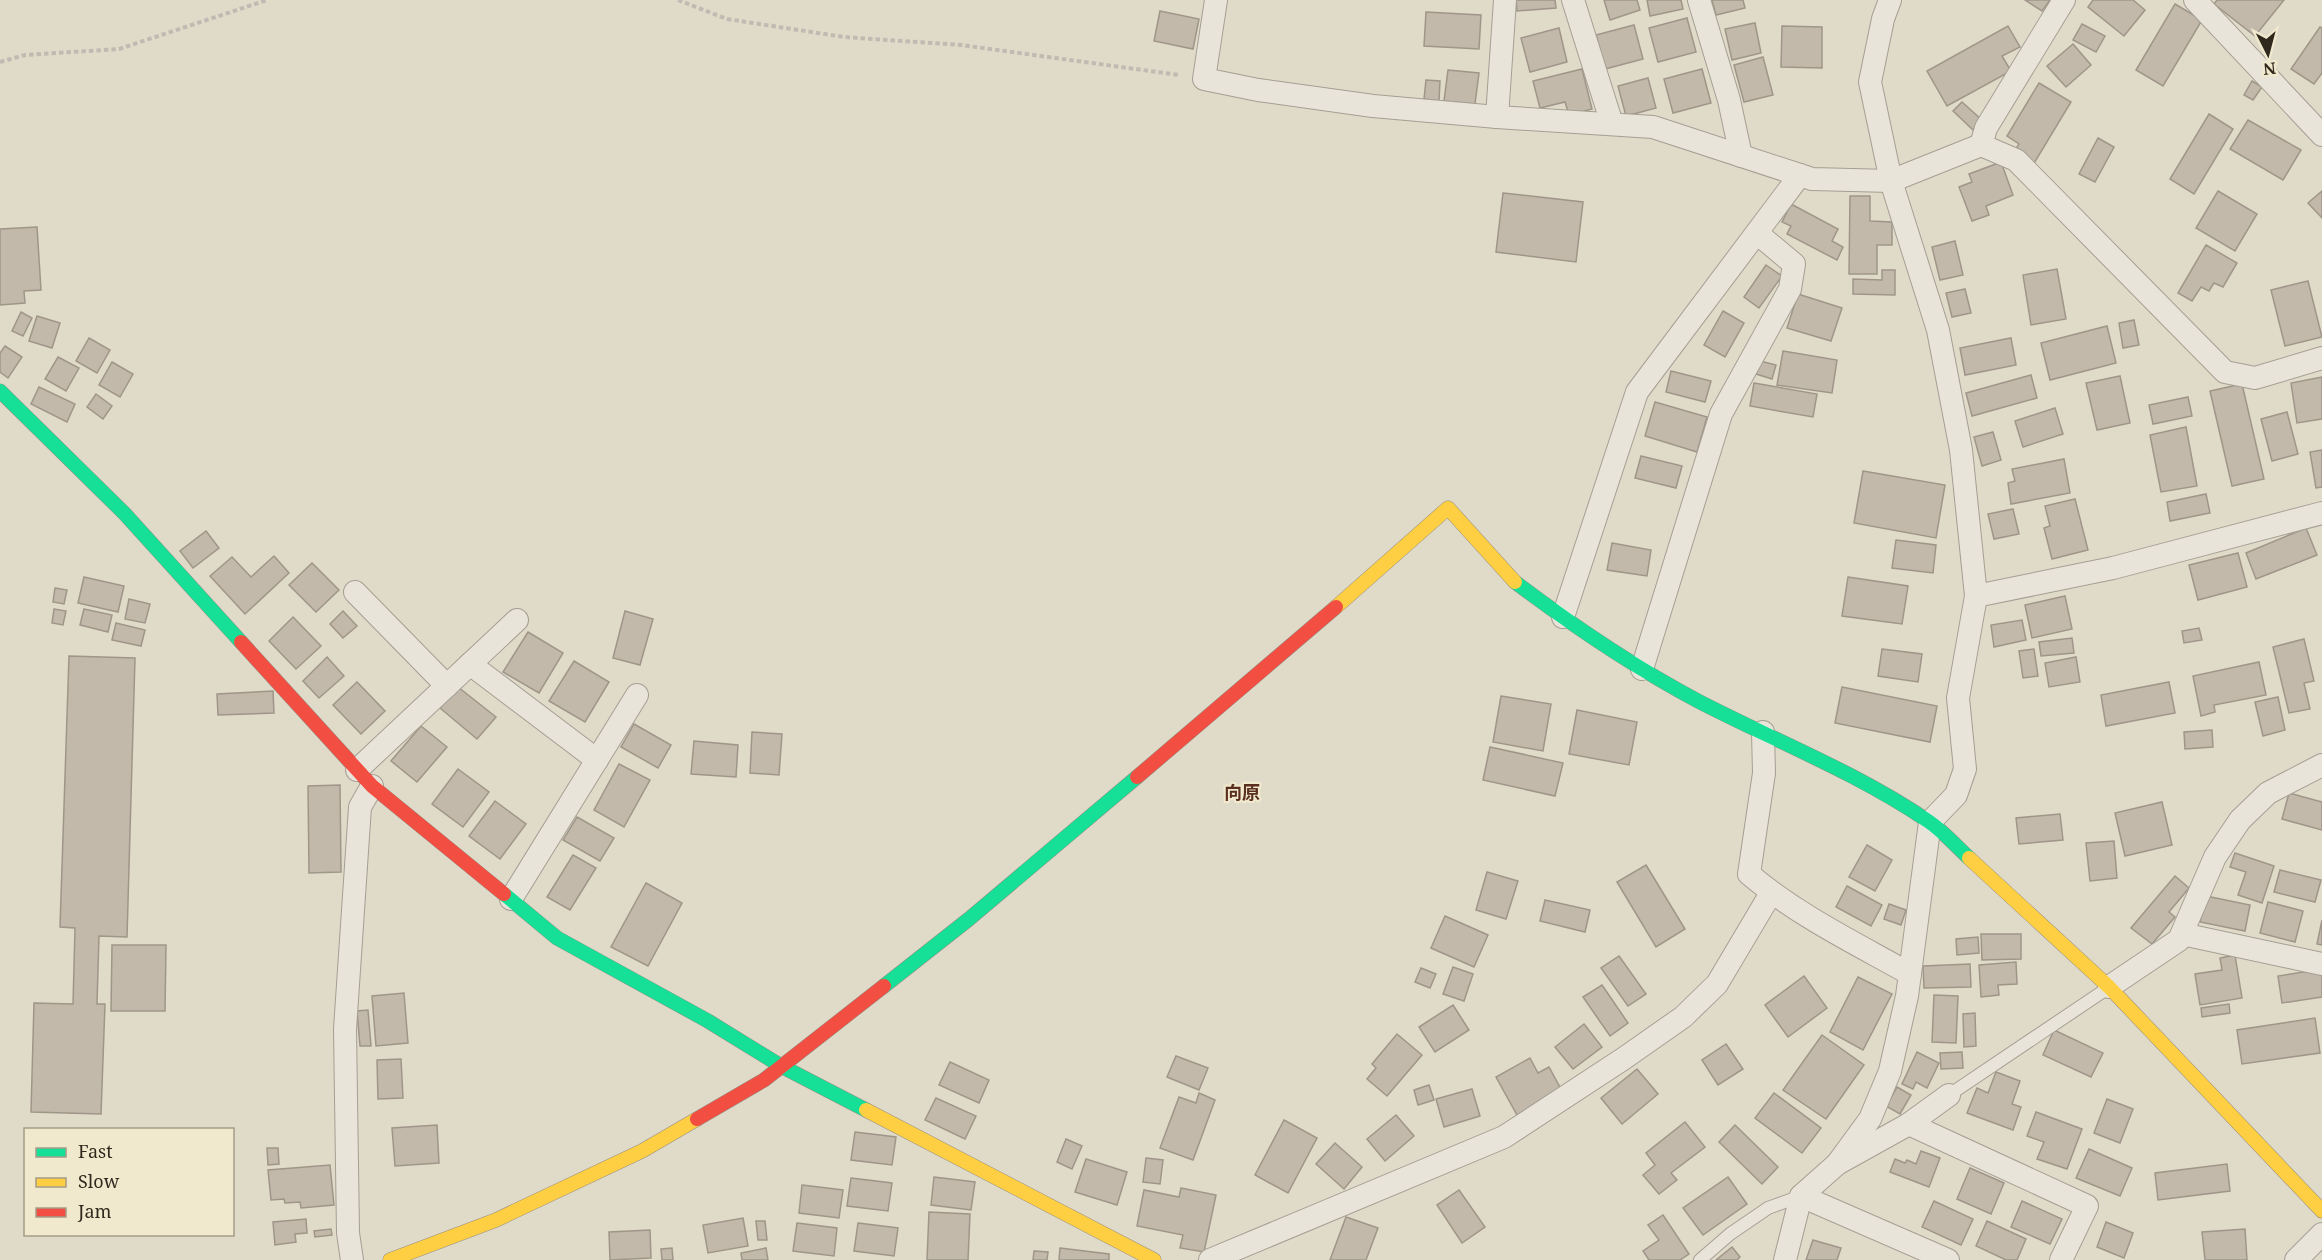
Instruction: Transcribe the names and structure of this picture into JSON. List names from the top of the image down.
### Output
{
  "districts": ["向原"],
  "legend": ["Fast", "Slow", "Jam"],
  "north": "bottom"
}
